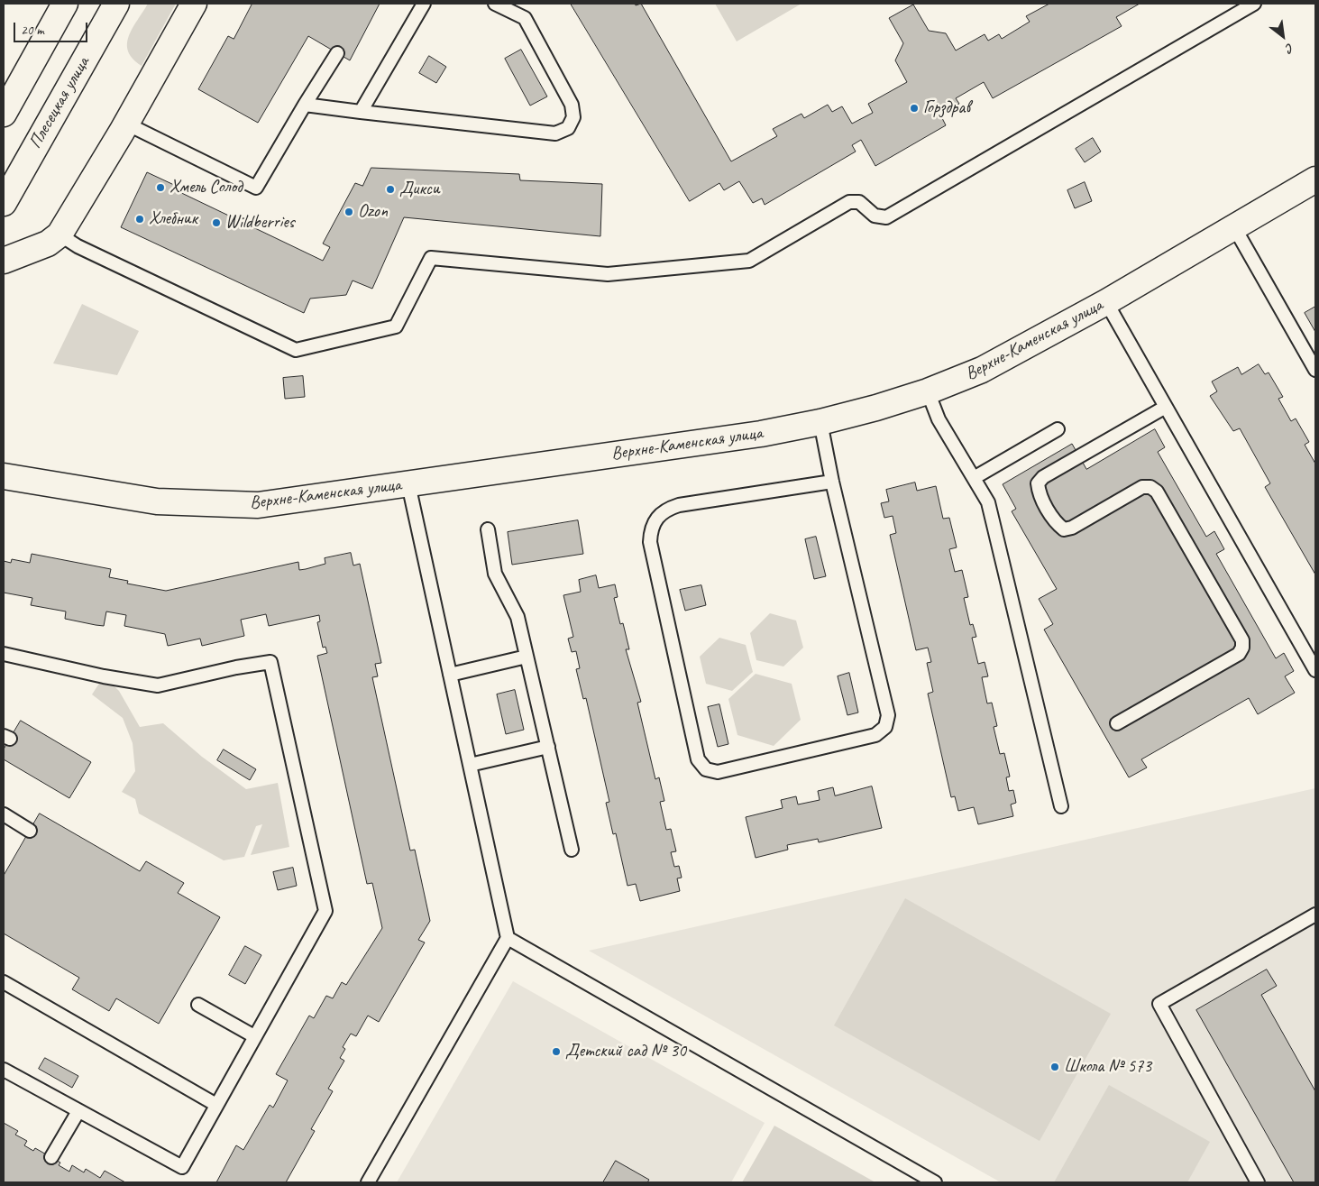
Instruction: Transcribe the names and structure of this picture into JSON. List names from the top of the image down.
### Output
{
  "streets": {
    "street": ["Плесецкая улица", "Верхне-Каменская улица"]
  },
  "places": [
    "Горздрав",
    "Хмель Солод",
    "Дикси",
    "Ozon",
    "Хлебник",
    "Wildberries",
    "Детский сад № 30",
    "Школа № 573"
  ],
  "scale_bar": "20 m",
  "north": "bottom right"
}
